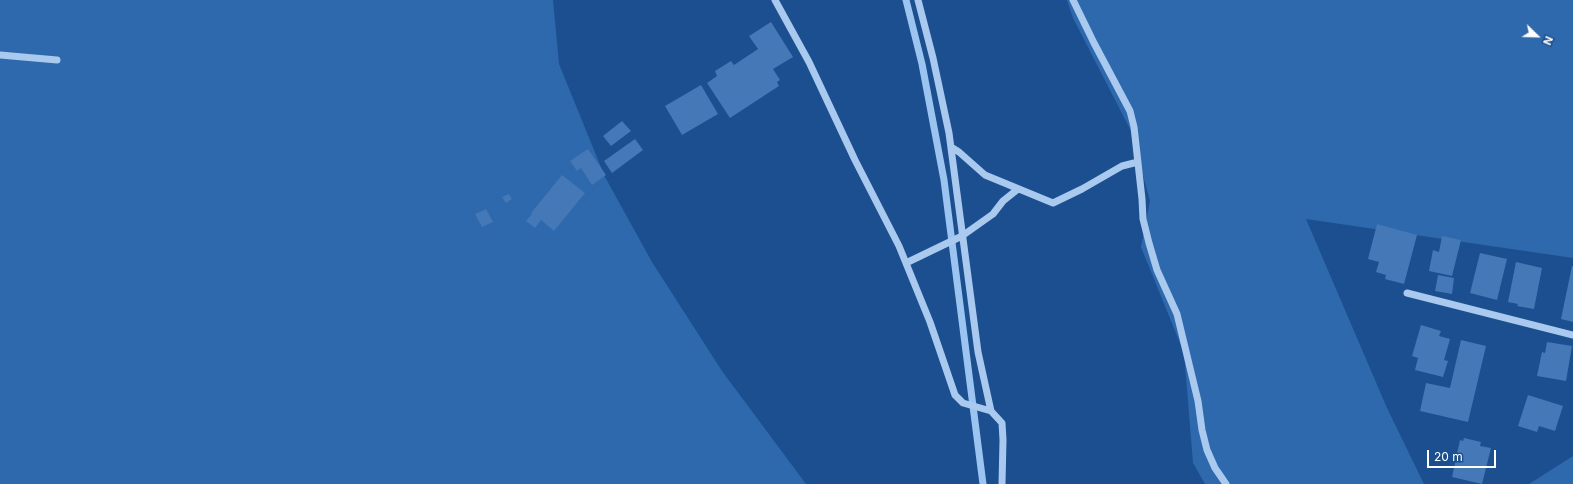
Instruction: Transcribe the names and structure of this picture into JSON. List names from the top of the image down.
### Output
{
  "scale_bar": "20 m",
  "north": "bottom right"
}
